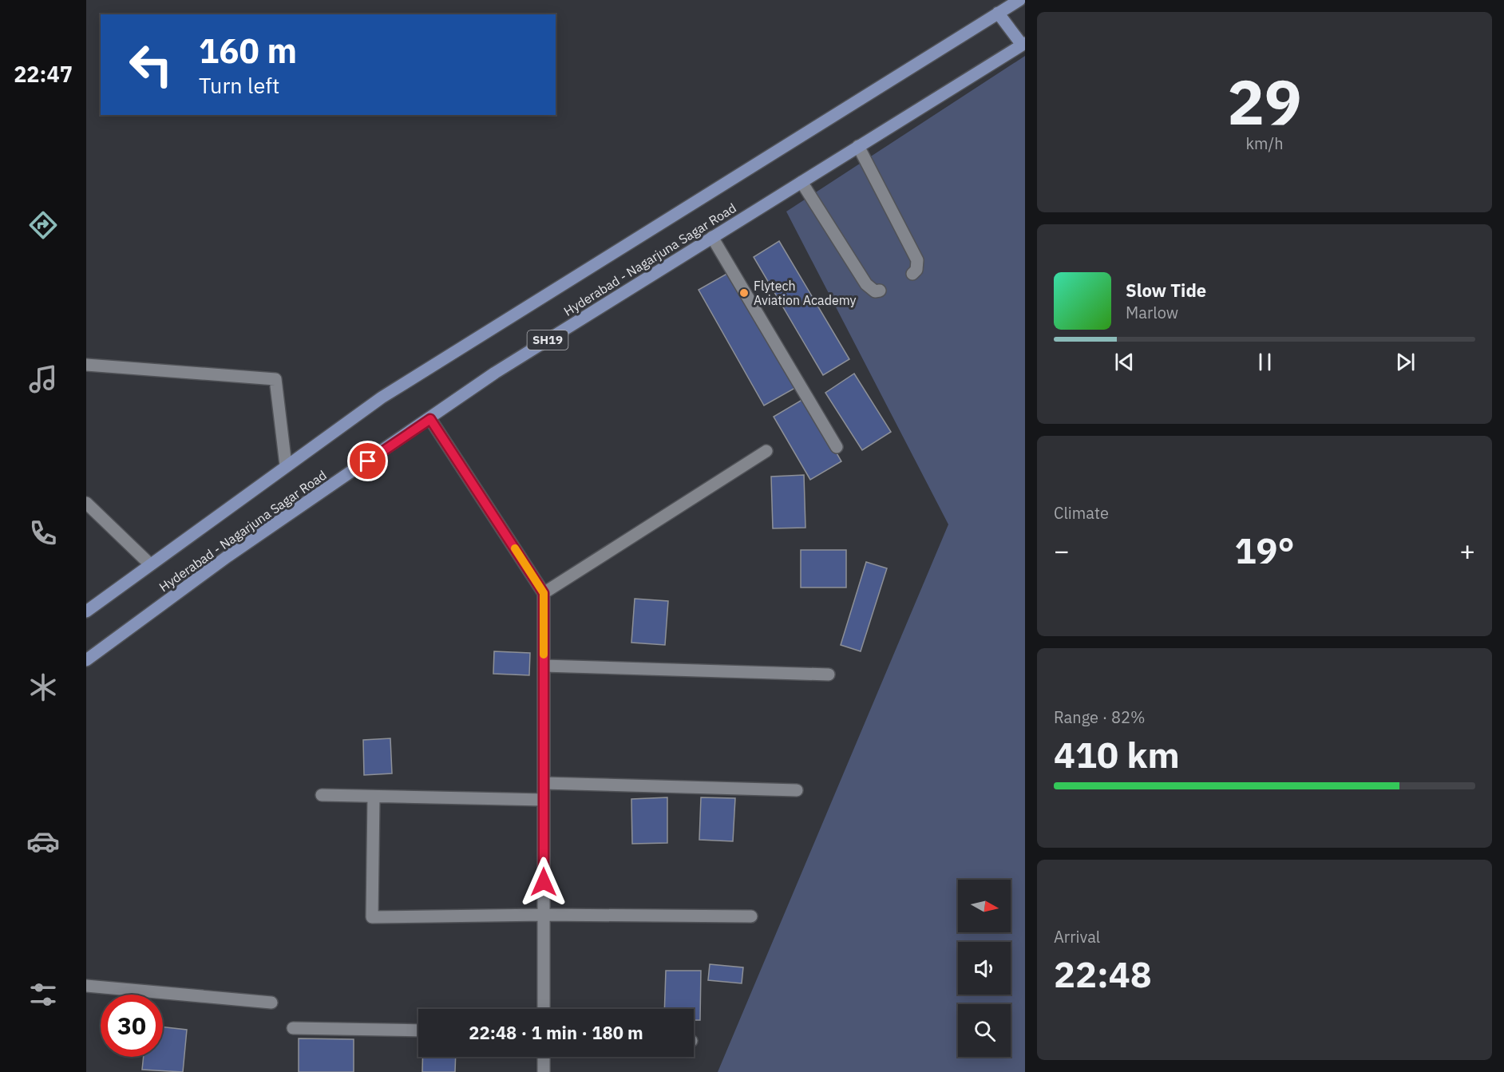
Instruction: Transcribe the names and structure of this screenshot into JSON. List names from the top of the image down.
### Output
{
  "streets": {
    "main road": ["Hyderabad - Nagarjuna Sagar Road", "SH19"]
  },
  "places": ["Flytech Aviation Academy"],
  "north": "right",
  "page": {
    "tabs": "22:47",
    "tile": [
      ["29", "km/h"],
      "Climate",
      ["Range · 82%", "410 km"],
      ["Arrival", "22:48"]
    ],
    "turn": ["160 m", "Turn left"],
    "song": ["Slow Tide", "Marlow"],
    "heat": ["−", "19°", "+"],
    "limit": "30",
    "trip": "22:48 · 1 min · 180 m"
  }
}
